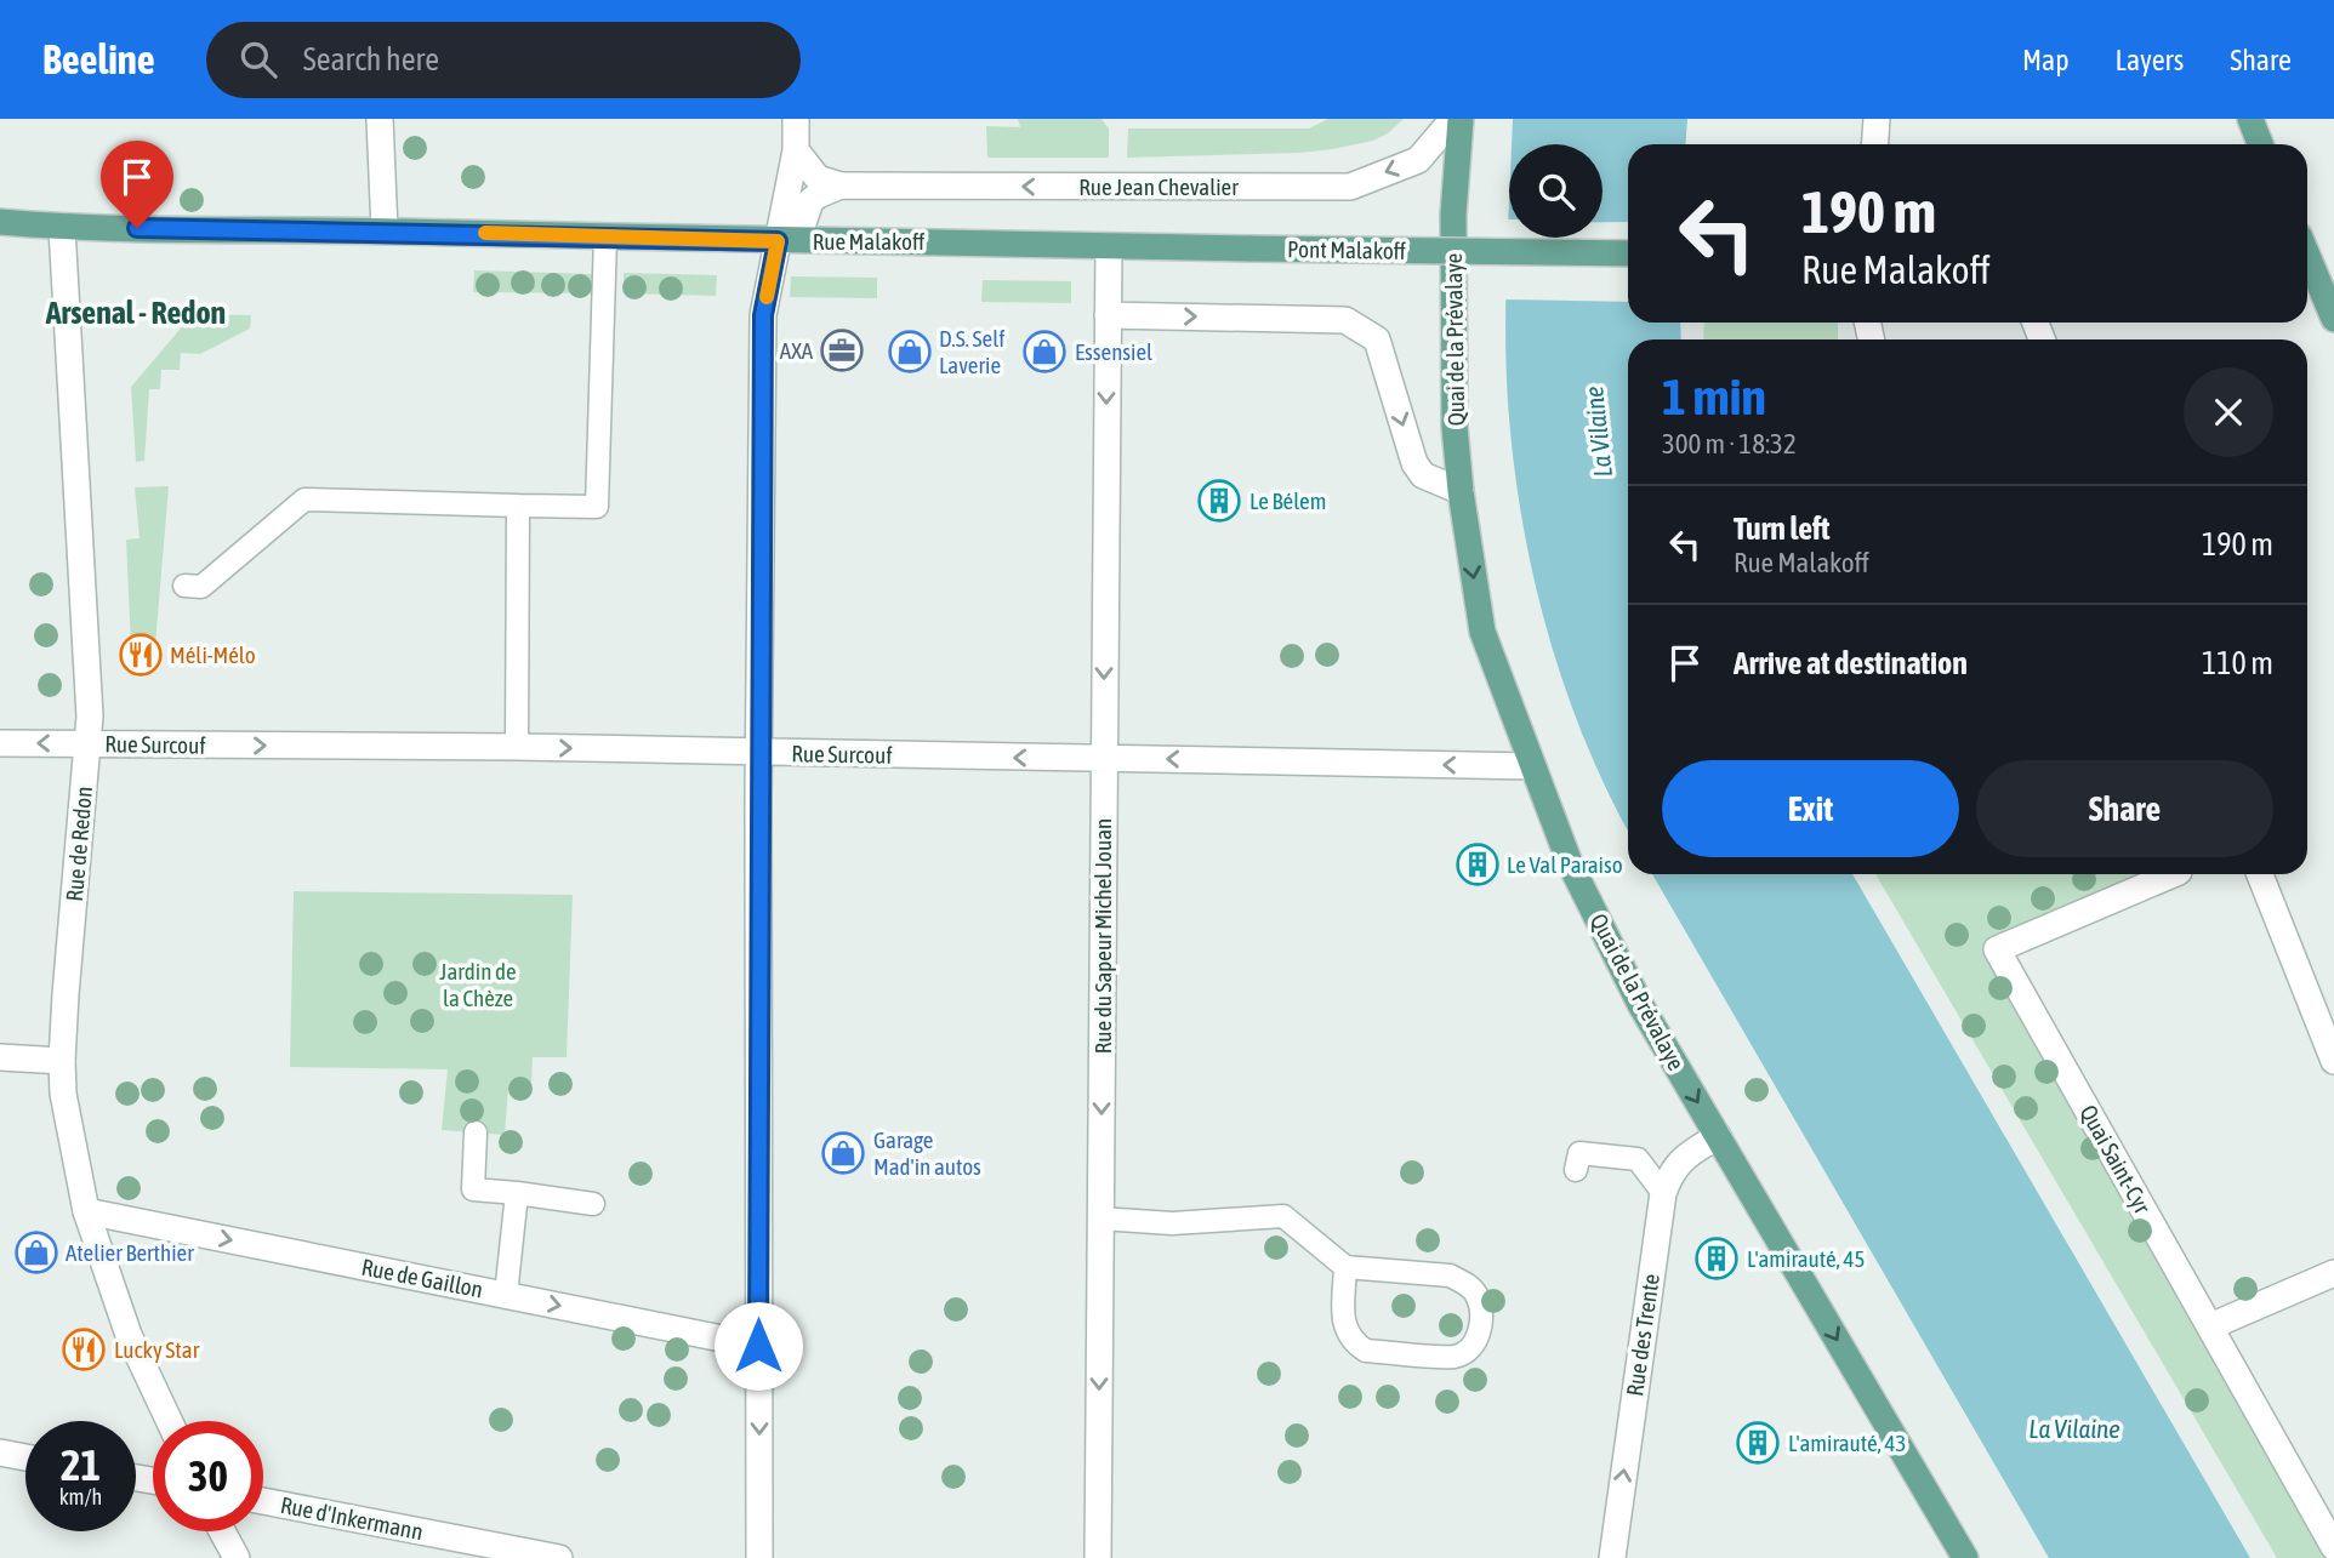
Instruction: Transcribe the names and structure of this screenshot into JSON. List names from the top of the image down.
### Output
{
  "streets": {
    "main road": ["Rue Malakoff", "Pont Malakoff", "Quai de la Prévalaye"],
    "street": [
      "Rue Jean Chevalier",
      "Rue Surcouf",
      "Rue de Redon",
      "Rue du Sapeur Michel Jouan",
      "Quai Saint-Cyr",
      "Rue de Gaillon",
      "Rue des Trente",
      "Rue d'Inkermann"
    ]
  },
  "crossings": [
    ["Rue Malakoff", "Pont Malakoff"],
    ["Rue Malakoff", "Rue de Redon"],
    ["Quai de la Prévalaye", "Rue Surcouf"],
    ["Quai de la Prévalaye", "Rue des Trente"],
    ["Rue Surcouf", "Rue de Redon"],
    ["Rue Surcouf", "Rue du Sapeur Michel Jouan"],
    ["Rue de Redon", "Rue de Gaillon"]
  ],
  "one_way": [
    "Rue Jean Chevalier",
    "Quai de la Prévalaye",
    "Rue du Sapeur Michel Jouan",
    "Rue de Gaillon",
    "Rue des Trente"
  ],
  "districts": ["Arsenal - Redon"],
  "water": ["La Vilaine"],
  "parks": ["Jardin de la Chèze"],
  "places": {
    "office": ["AXA"],
    "shop": [
      "D.S. Self Laverie",
      "Essensiel",
      "Garage Mad'in autos",
      "Atelier Berthier"
    ],
    "building": [
      "Le Bélem",
      "Le Val Paraiso",
      "L'amirauté, 45",
      "L'amirauté, 43"
    ],
    "restaurant": ["Méli-Mélo", "Lucky Star"]
  },
  "page": {
    "header": "Beeline",
    "search": "Search here",
    "nav": ["Map", "Layers", "Share"],
    "turn": ["190 m", "Rue Malakoff"],
    "heading": ["1 min", "300 m · 18:32"],
    "list": [
      {
        "name": "Turn left",
        "note": "Rue Malakoff",
        "value": "190 m"
      },
      {
        "name": "Arrive at destination",
        "value": "110 m"
      }
    ],
    "buttons": ["Exit", "Share"],
    "speed": "21 km/h",
    "limit": "30"
  }
}
